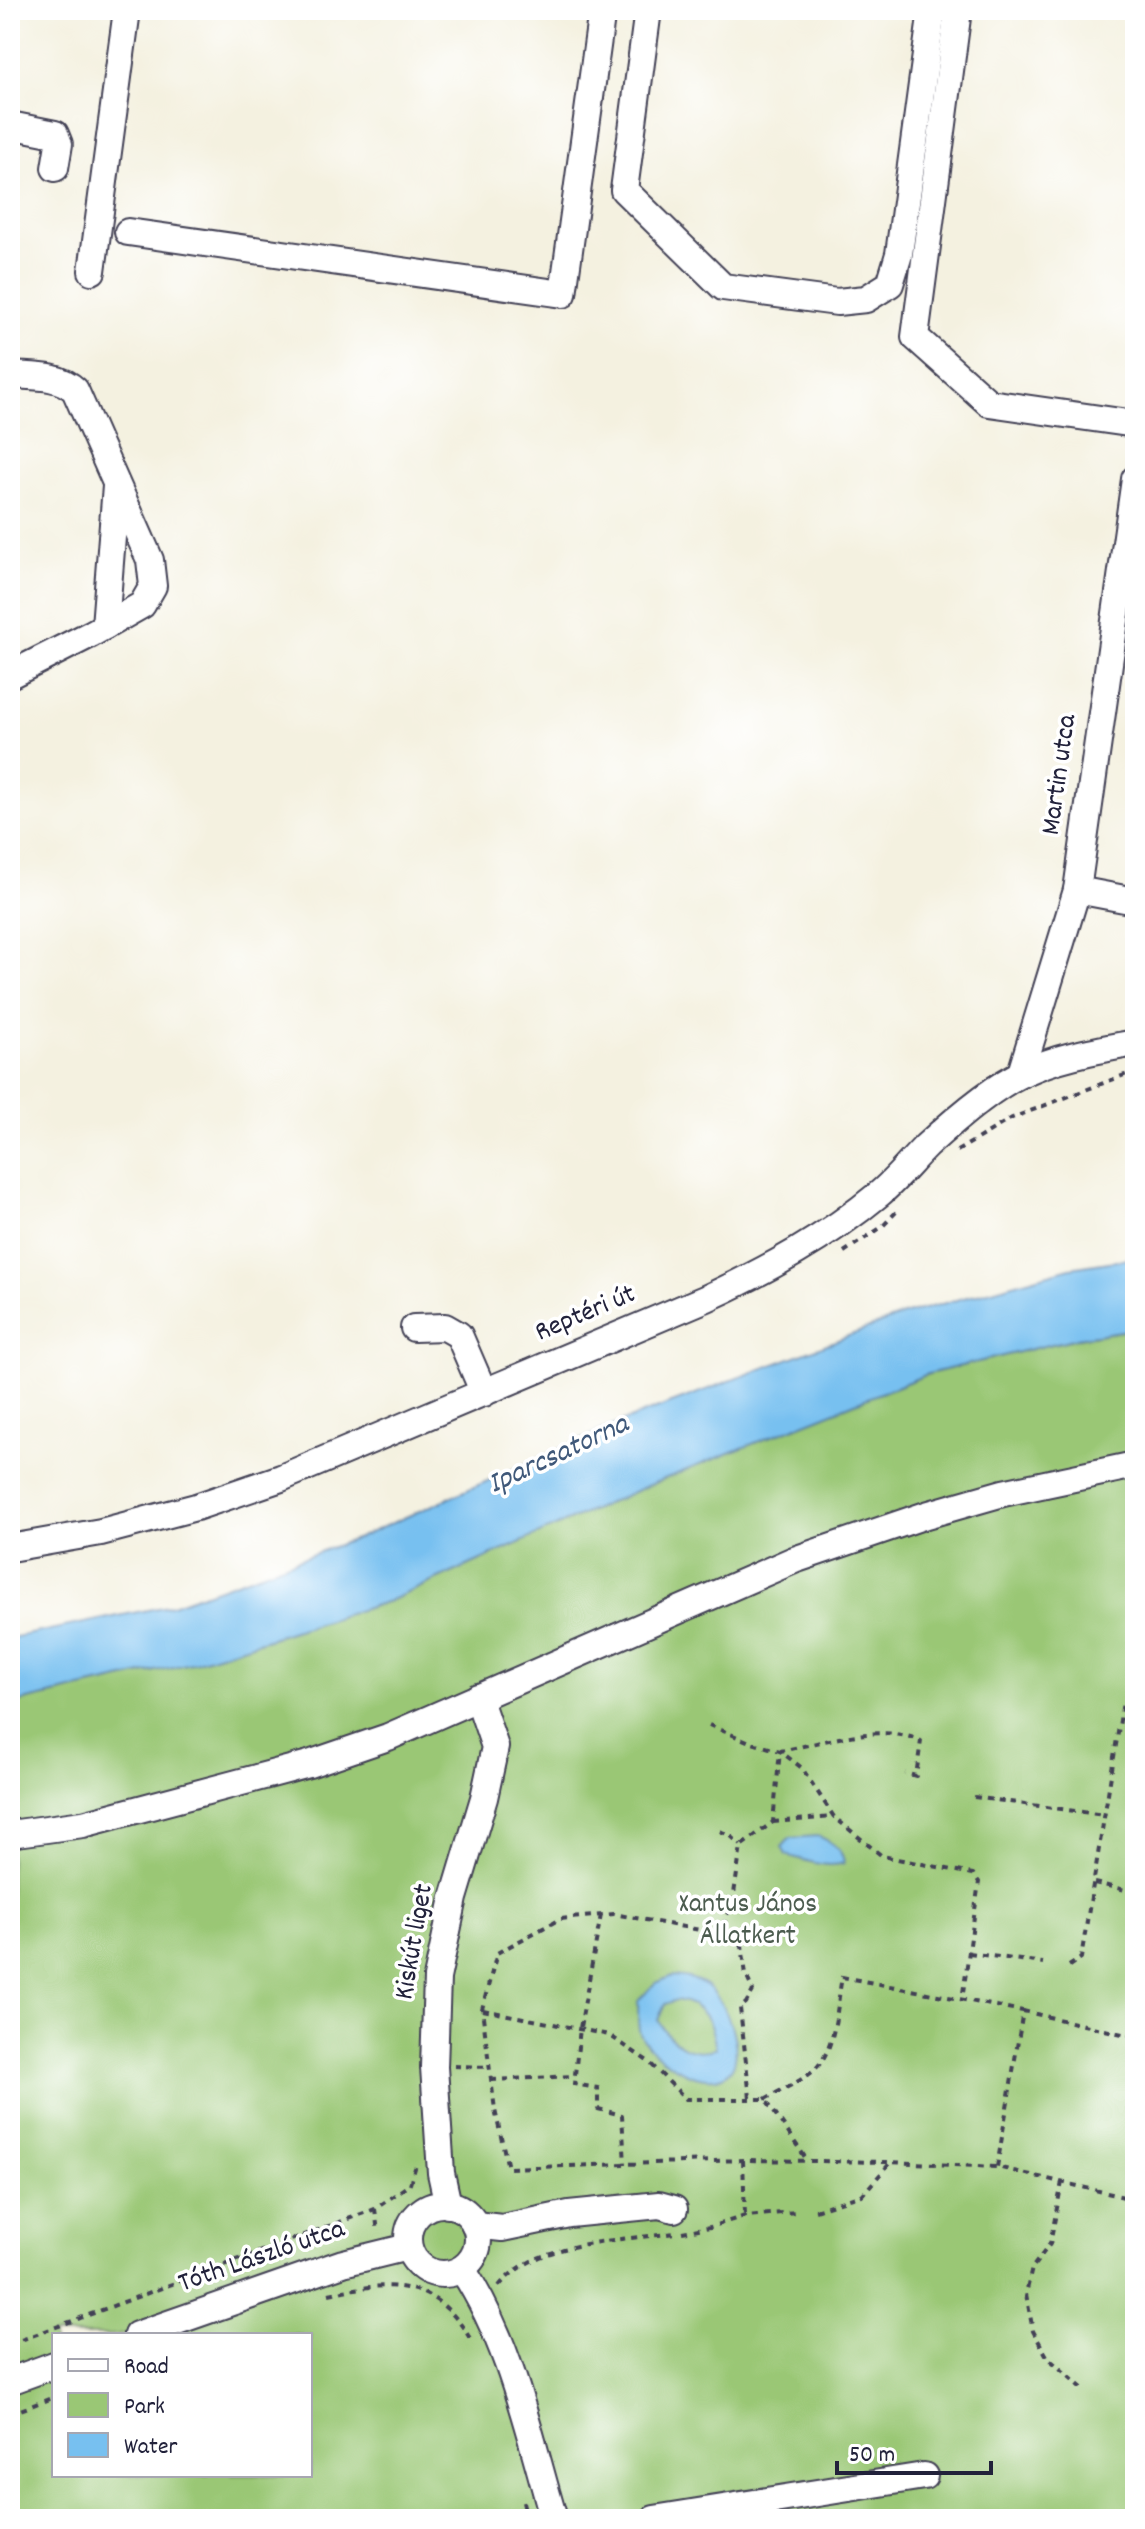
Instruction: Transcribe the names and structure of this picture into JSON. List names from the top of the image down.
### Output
{
  "streets": {
    "street": [
      "Martin utca",
      "Reptéri út",
      "Kiskút liget",
      "Tóth László utca"
    ]
  },
  "crossings": [
    ["Martin utca", "Reptéri út"],
    ["Kiskút liget", "Tóth László utca"]
  ],
  "water": ["Iparcsatorna"],
  "parks": ["Xantus János Állatkert"],
  "legend": ["Road", "Park", "Water"],
  "scale_bar": "50 m"
}
